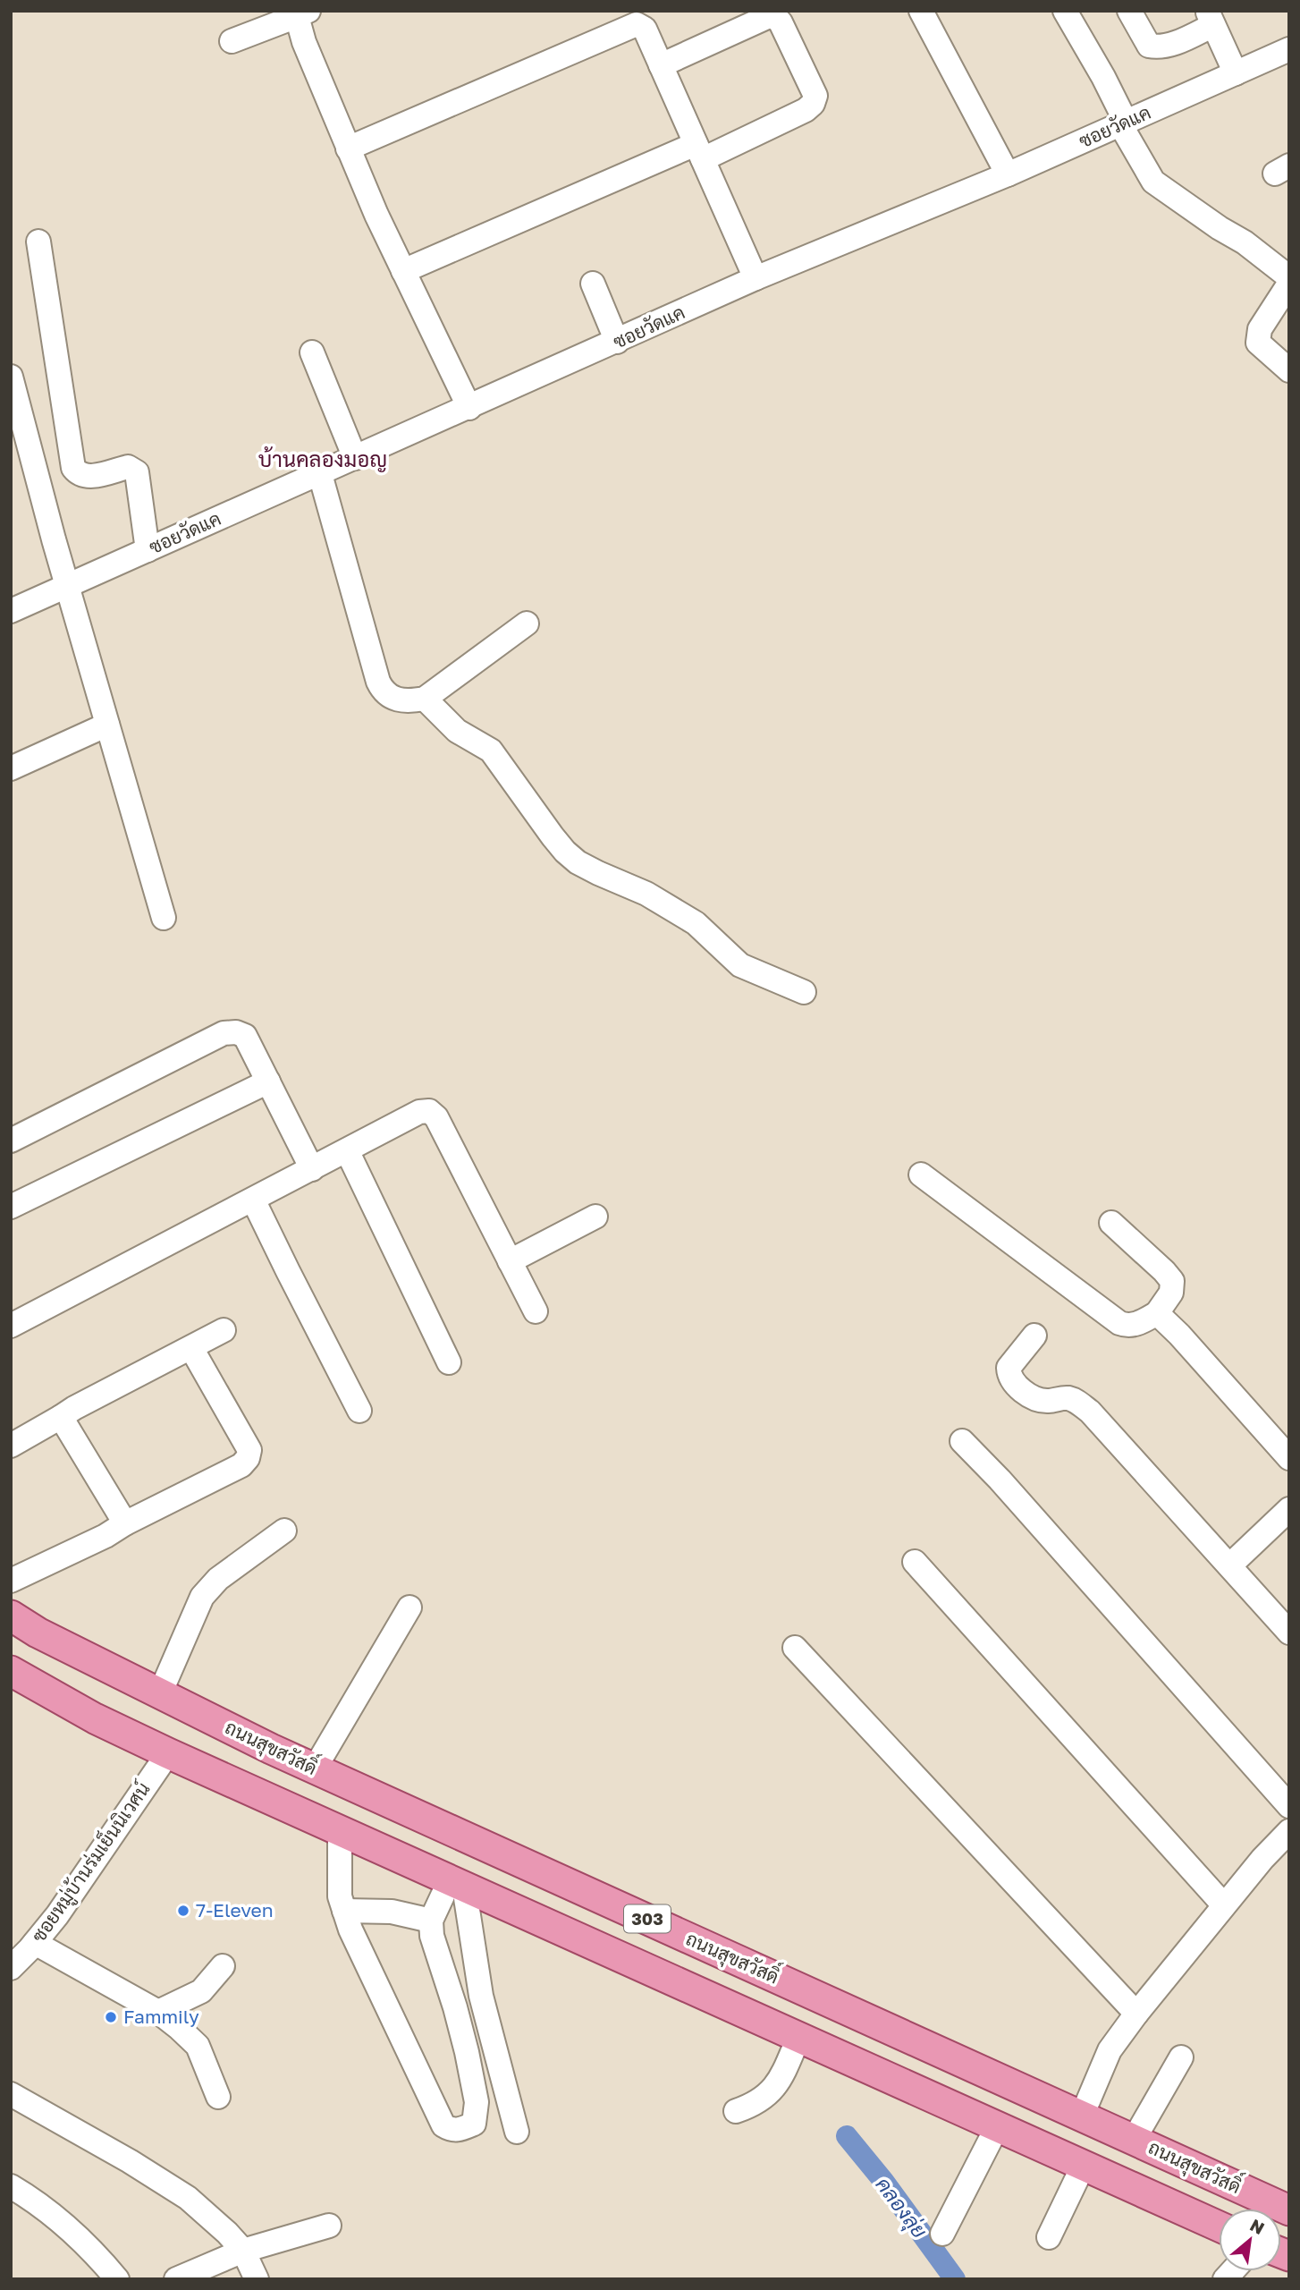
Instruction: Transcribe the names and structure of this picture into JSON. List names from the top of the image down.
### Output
{
  "streets": {
    "main road": ["ถนนสุขสวัสดิ์", "303"],
    "street": ["ซอยวัดแค", "ซอยหมู่บ้านร่มเย็นนิเวศน์"]
  },
  "crossings": [
    ["ซอยหมู่บ้านร่มเย็นนิเวศน์", "303"]
  ],
  "districts": ["บ้านคลองมอญ"],
  "water": ["คลองลุ่ย"],
  "places": ["7-Eleven", "Fammily"],
  "north": "top right"
}
